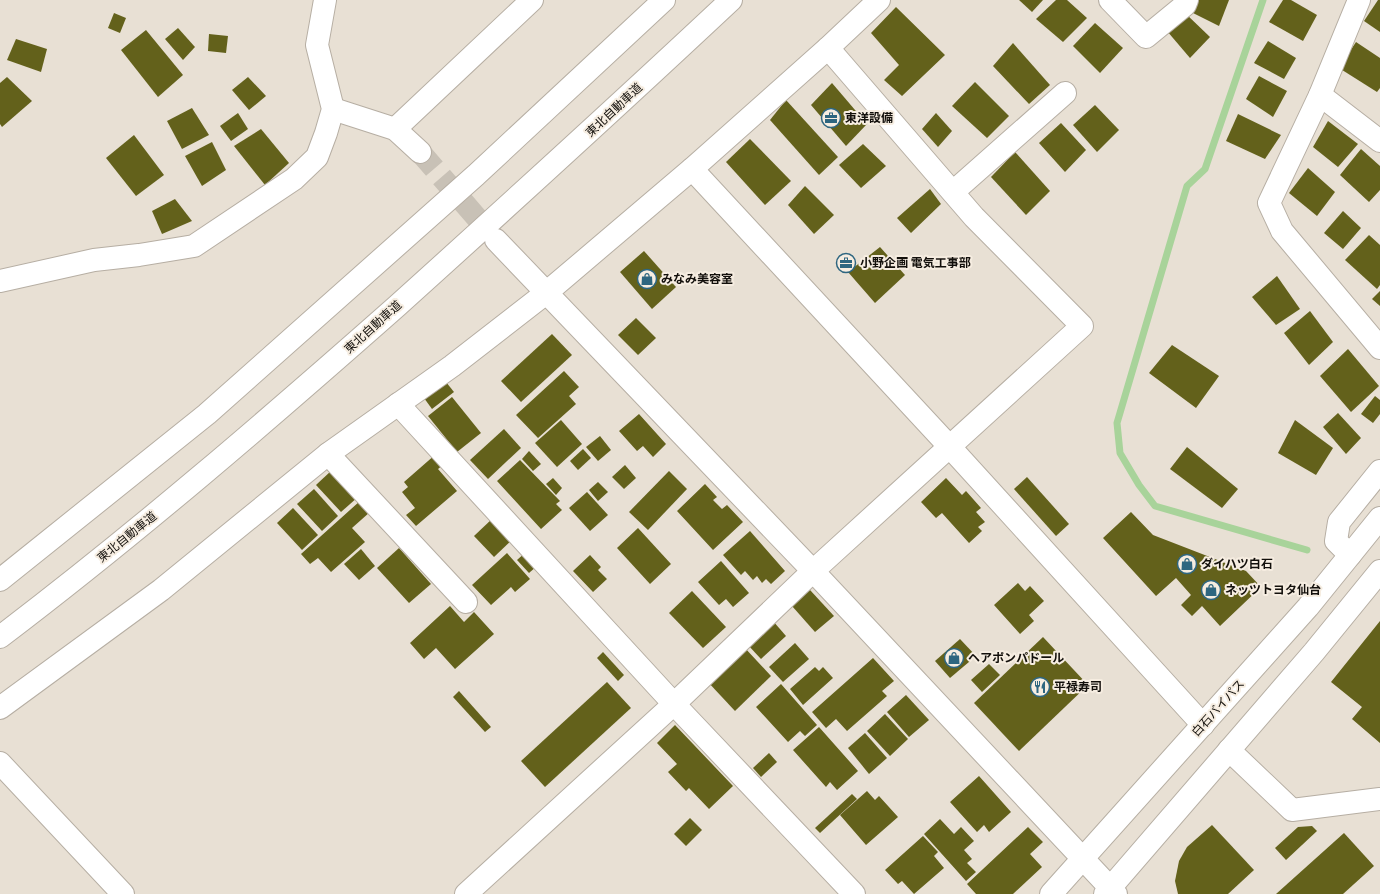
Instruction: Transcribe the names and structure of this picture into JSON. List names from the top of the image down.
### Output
{
  "streets": {
    "main road": ["東北自動車道", "白石バイパス"]
  },
  "places": {
    "office": ["東洋設備", "小野企画 電気工事部"],
    "shop": [
      "みなみ美容室",
      "ダイハツ白石",
      "ネッツトヨタ仙台",
      "ヘアポンパドール"
    ],
    "restaurant": ["平禄寿司"]
  }
}
